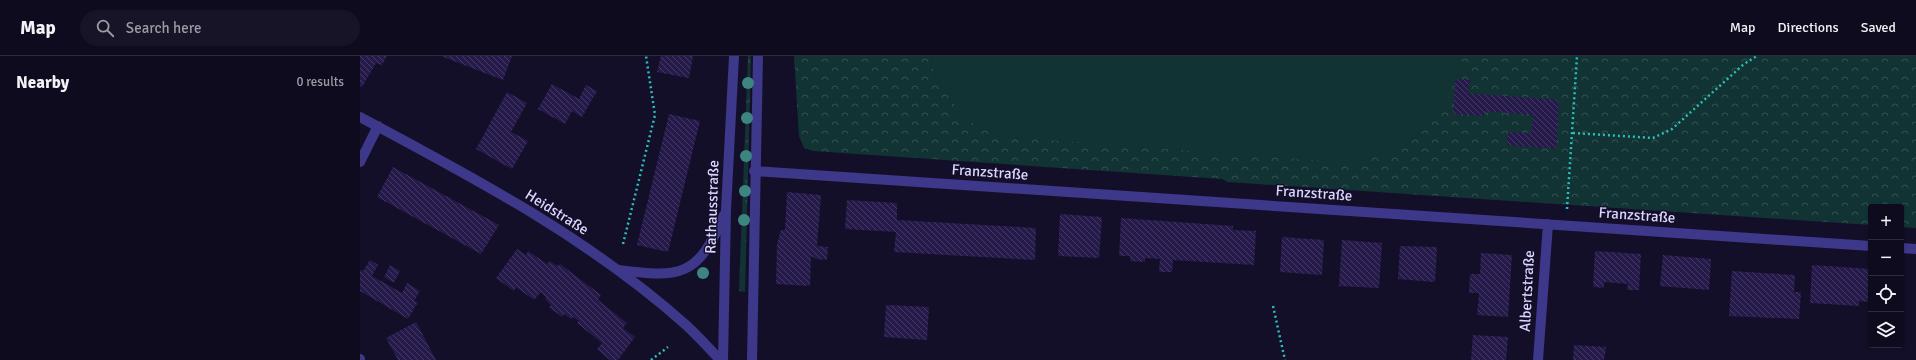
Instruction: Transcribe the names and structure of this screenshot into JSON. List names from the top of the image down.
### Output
{
  "streets": {
    "street": [
      "Franzstraße",
      "Rathausstraße",
      "Heidstraße",
      "Albertstraße"
    ]
  },
  "crossings": [
    ["Franzstraße", "Albertstraße"]
  ],
  "page": {
    "header": "Map",
    "search": "Search here",
    "nav": ["Map", "Directions", "Saved"],
    "heading": ["Nearby", "0 results"],
    "map_buttons": ["+", "−"]
  }
}
